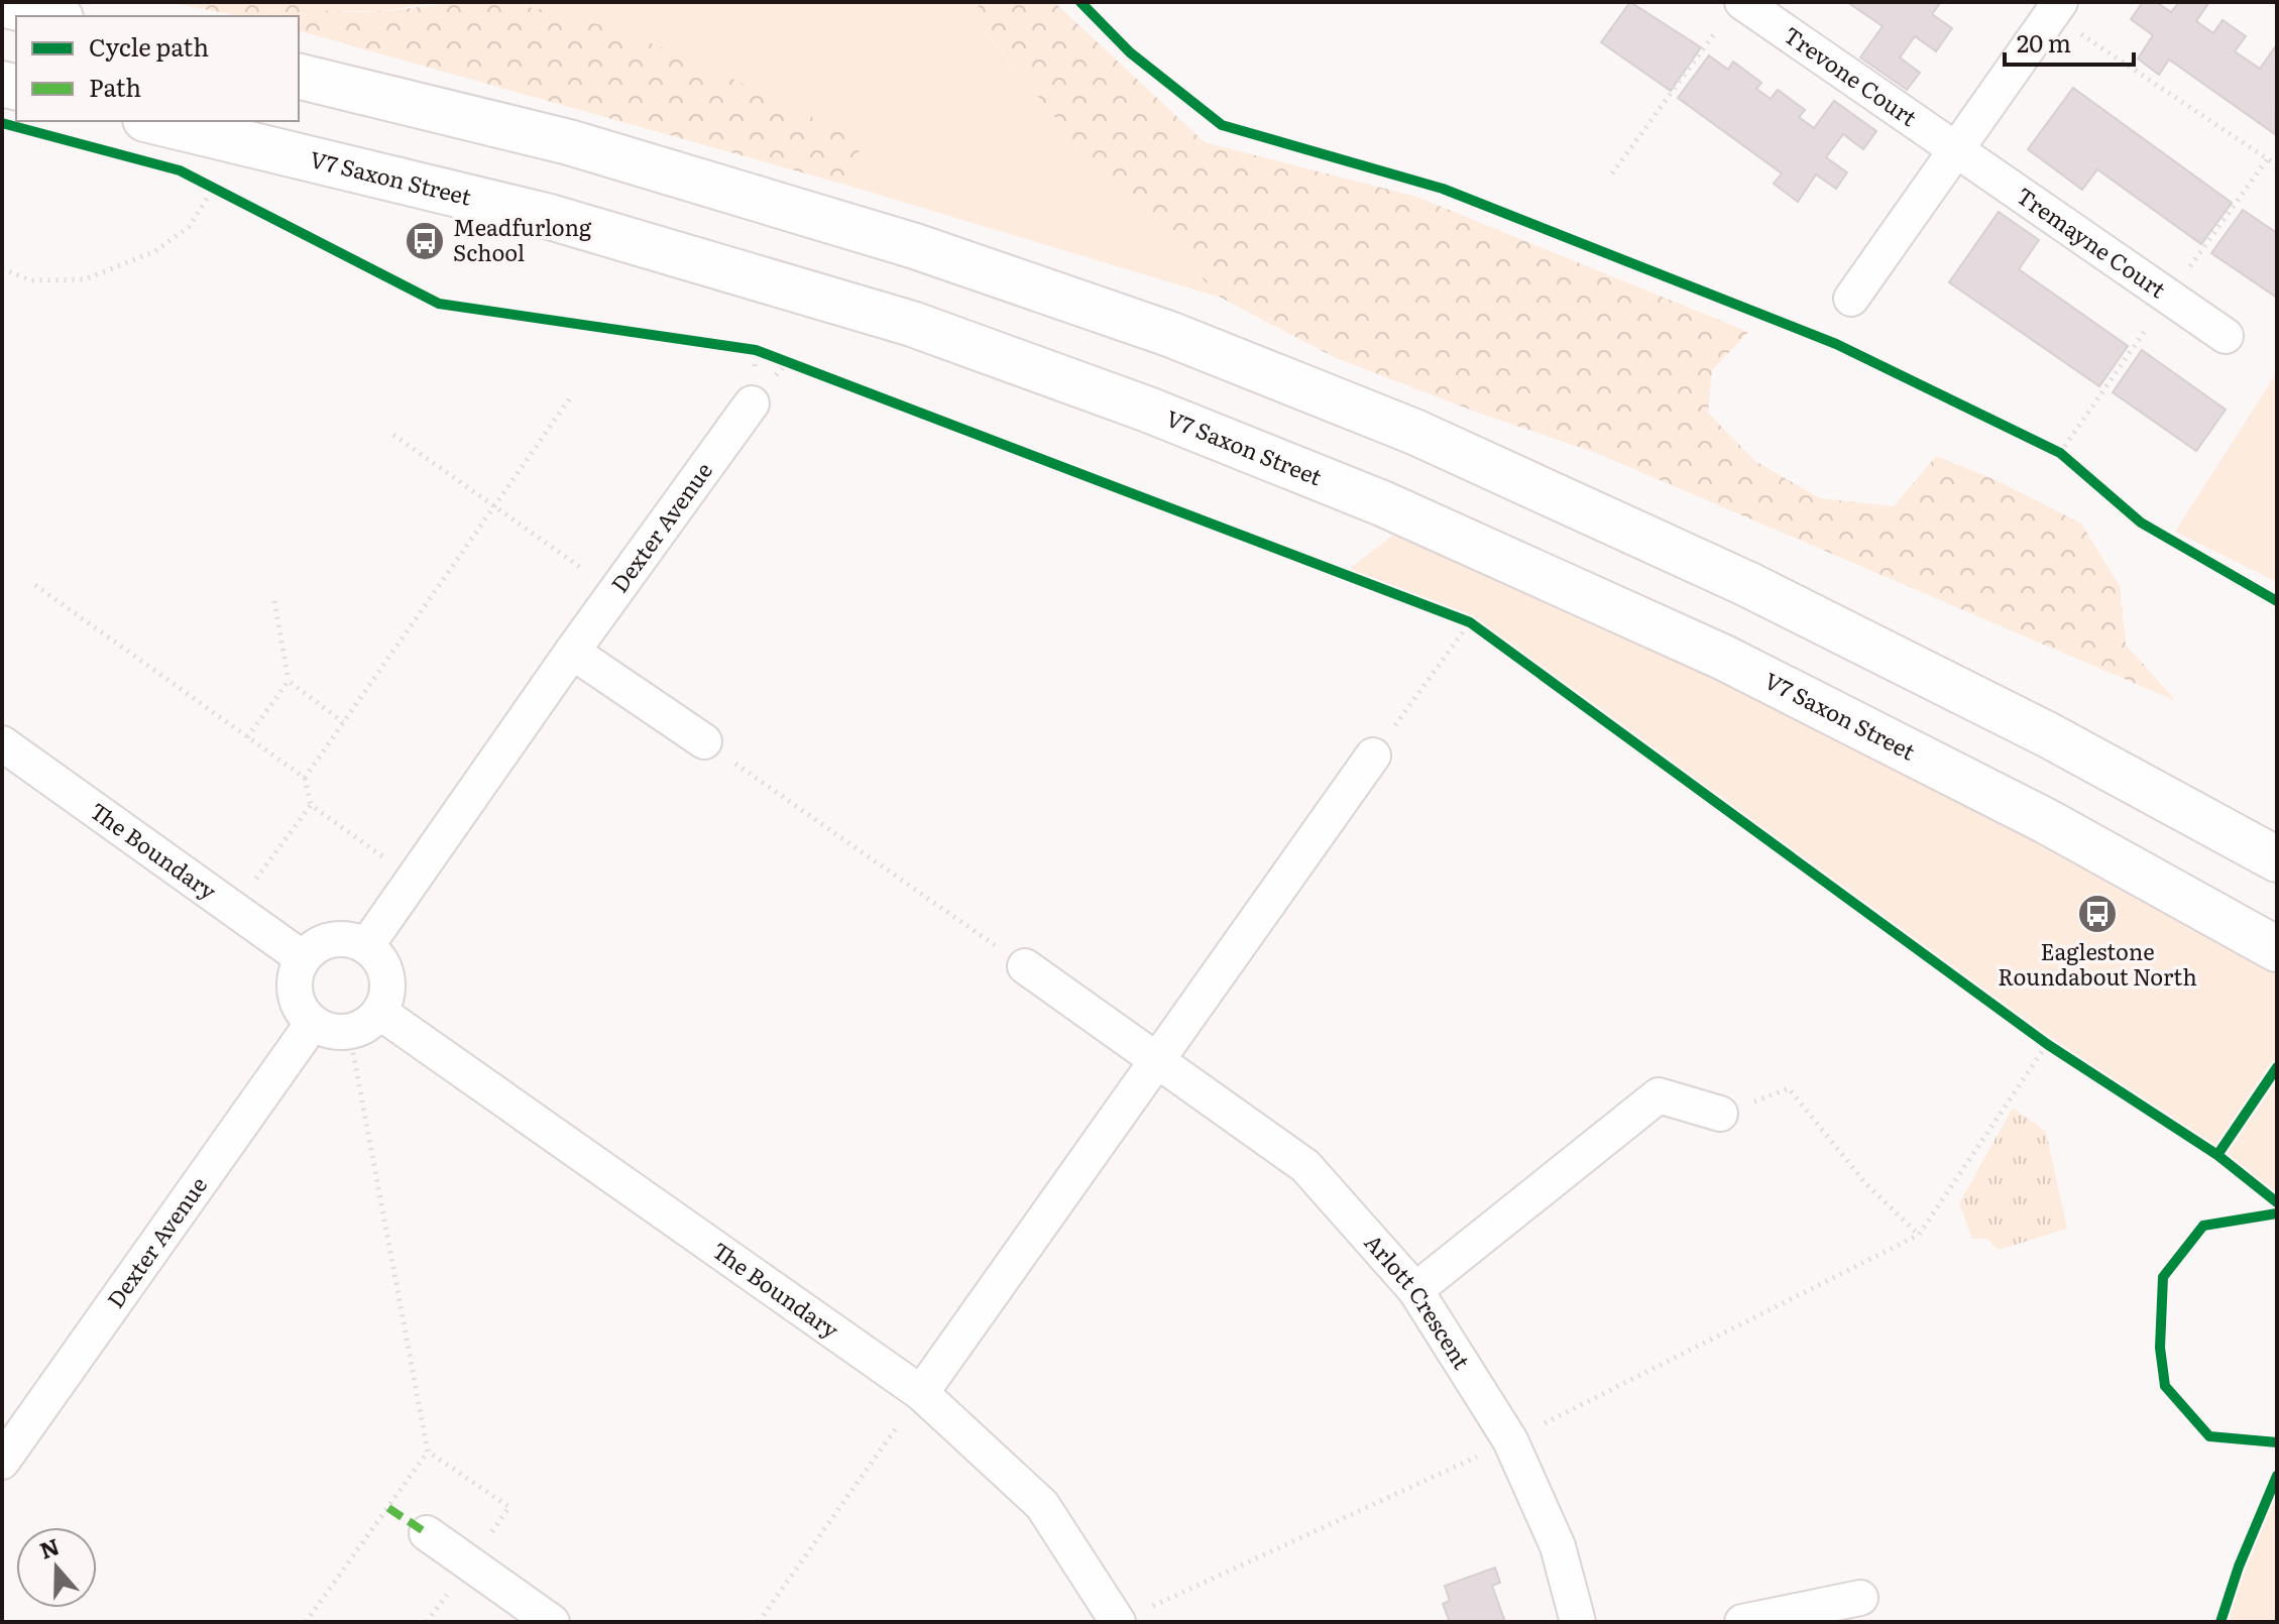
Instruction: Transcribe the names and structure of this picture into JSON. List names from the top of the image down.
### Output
{
  "streets": {
    "street": [
      "Trevone Court",
      "V7 Saxon Street",
      "Tremayne Court",
      "Dexter Avenue",
      "The Boundary",
      "Arlott Crescent"
    ]
  },
  "crossings": [
    ["Trevone Court", "Tremayne Court"],
    ["Dexter Avenue", "The Boundary"]
  ],
  "places": {
    "bus stop": ["Meadfurlong School", "Eaglestone Roundabout North"]
  },
  "legend": ["Cycle path", "Path"],
  "scale_bar": "20 m",
  "north": "top"
}
